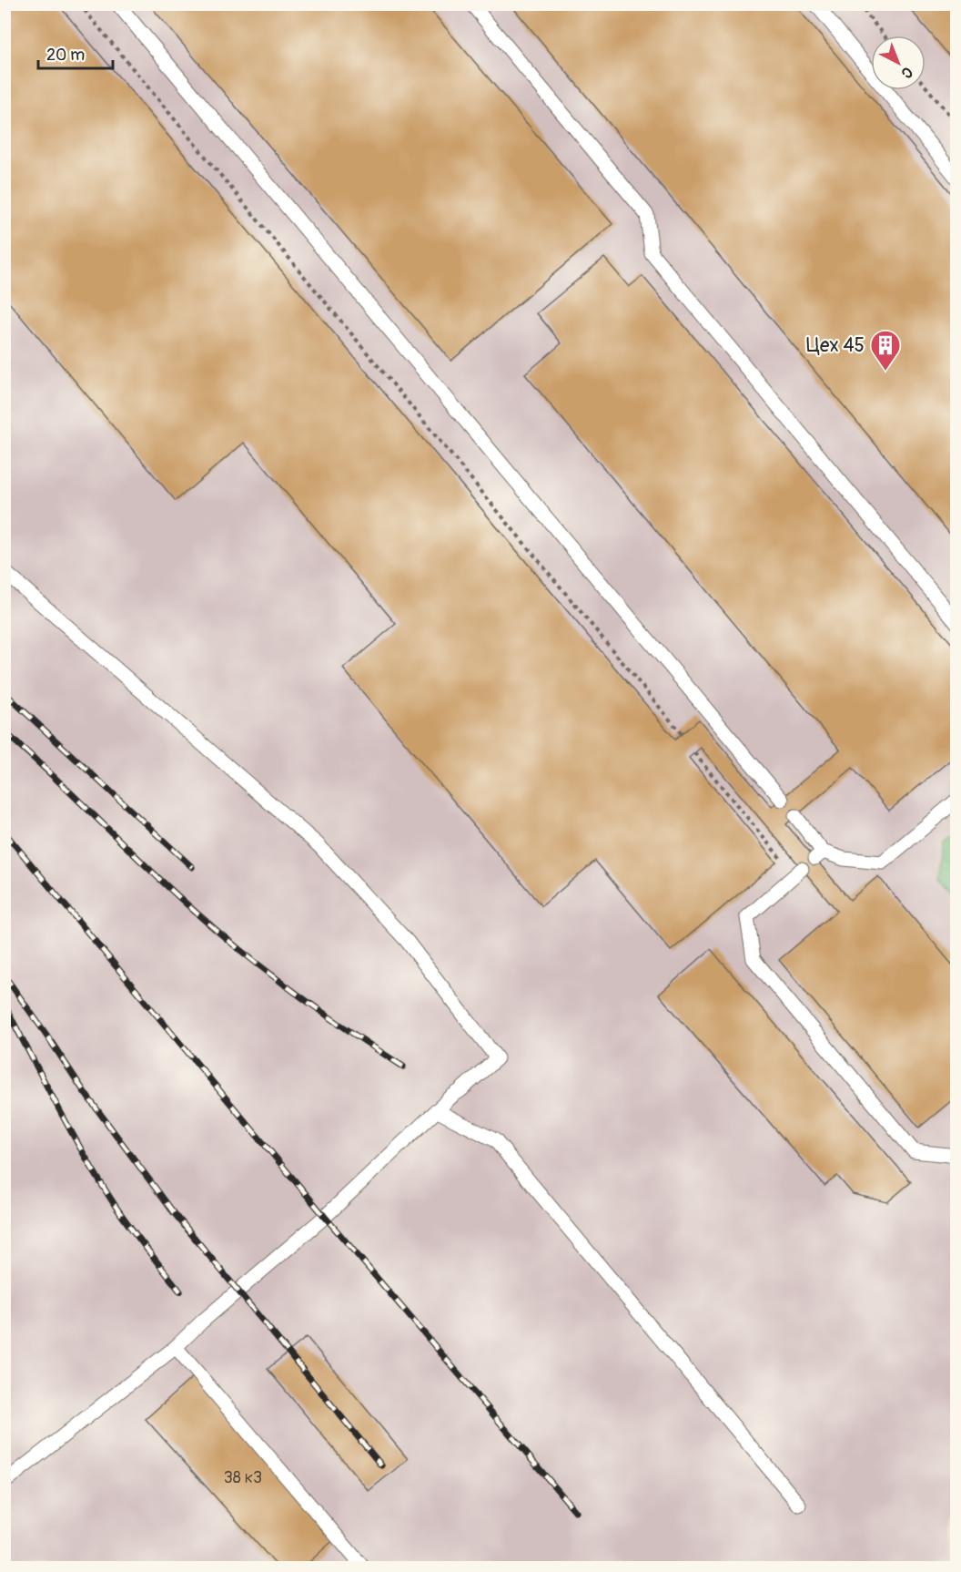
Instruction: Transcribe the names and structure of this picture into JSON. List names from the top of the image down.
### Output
{
  "places": {
    "building": ["Цех 45"]
  },
  "house_numbers": ["38 к3"],
  "scale_bar": "20 m",
  "north": "bottom right"
}
